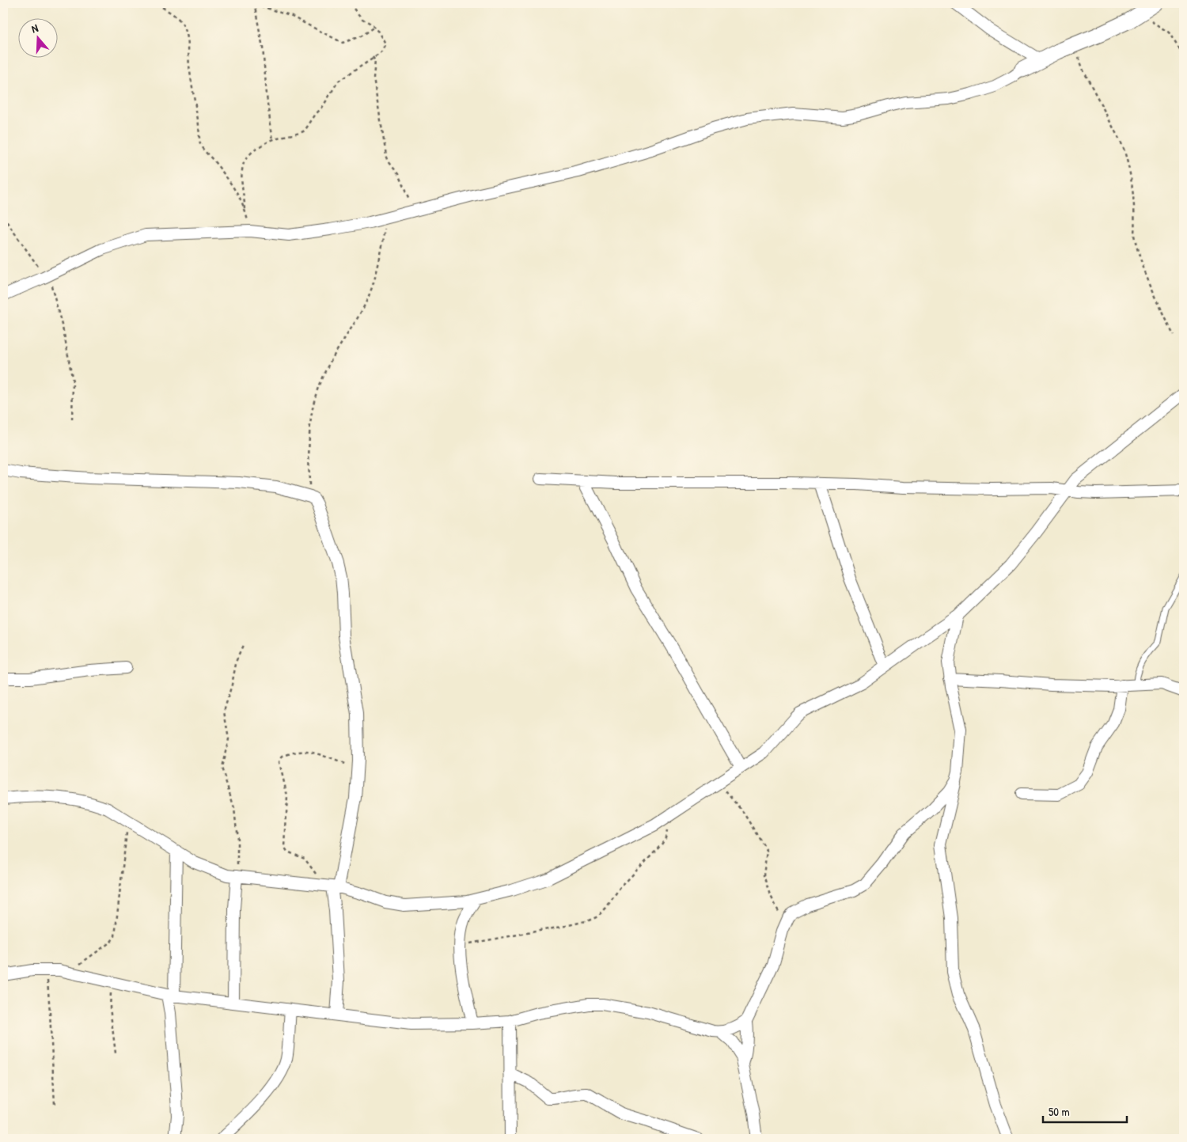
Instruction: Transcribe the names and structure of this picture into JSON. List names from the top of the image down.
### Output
{
  "scale_bar": "50 m",
  "north": "top"
}
